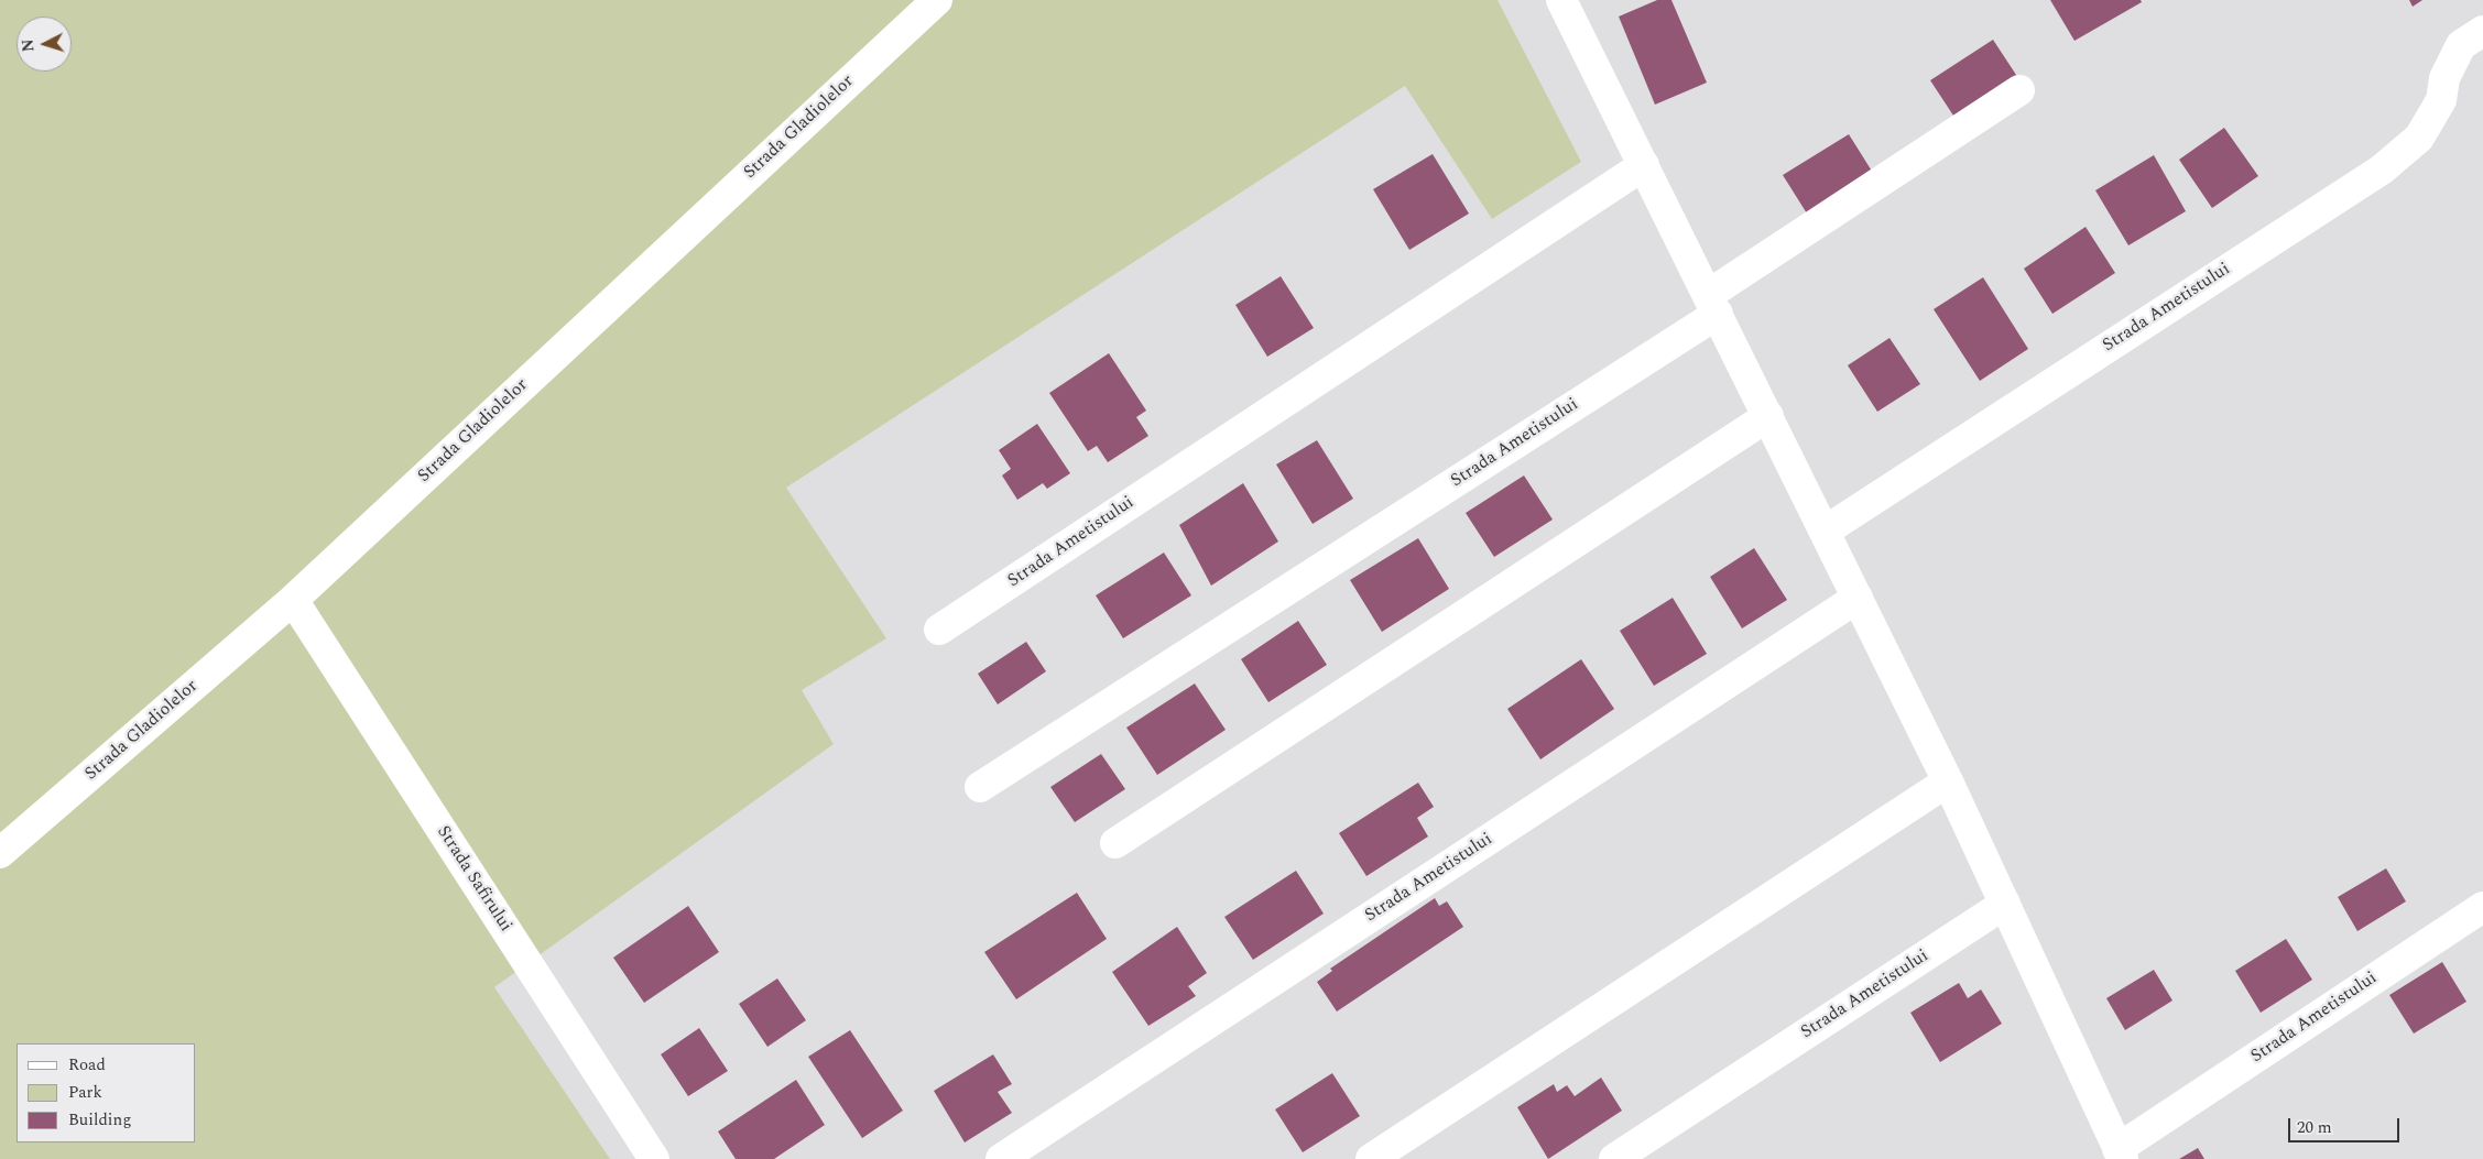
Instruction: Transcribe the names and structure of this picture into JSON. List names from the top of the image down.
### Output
{
  "streets": {
    "street": ["Strada Gladiolelor", "Strada Ametistului", "Strada Safirului"]
  },
  "crossings": [
    ["Strada Gladiolelor", "Strada Safirului"]
  ],
  "legend": ["Road", "Park", "Building"],
  "scale_bar": "20 m",
  "north": "left"
}
